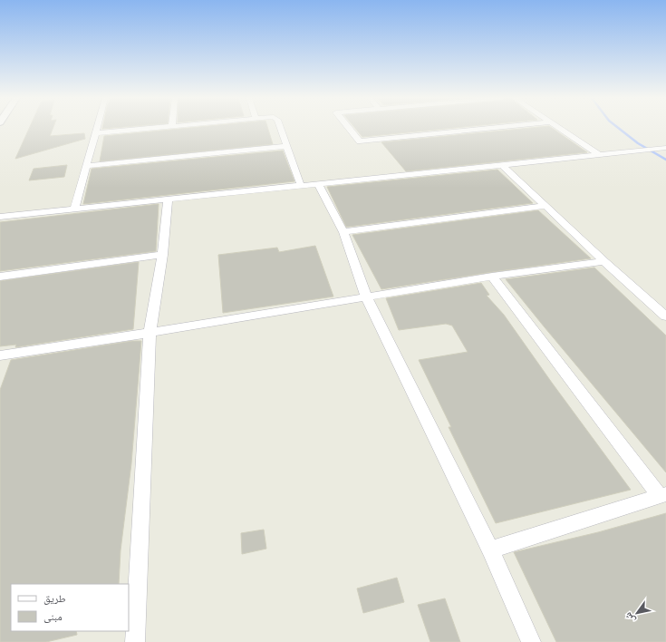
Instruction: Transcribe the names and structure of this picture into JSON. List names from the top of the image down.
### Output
{
  "legend": ["طريق", "مبنى"],
  "north": "bottom left"
}
